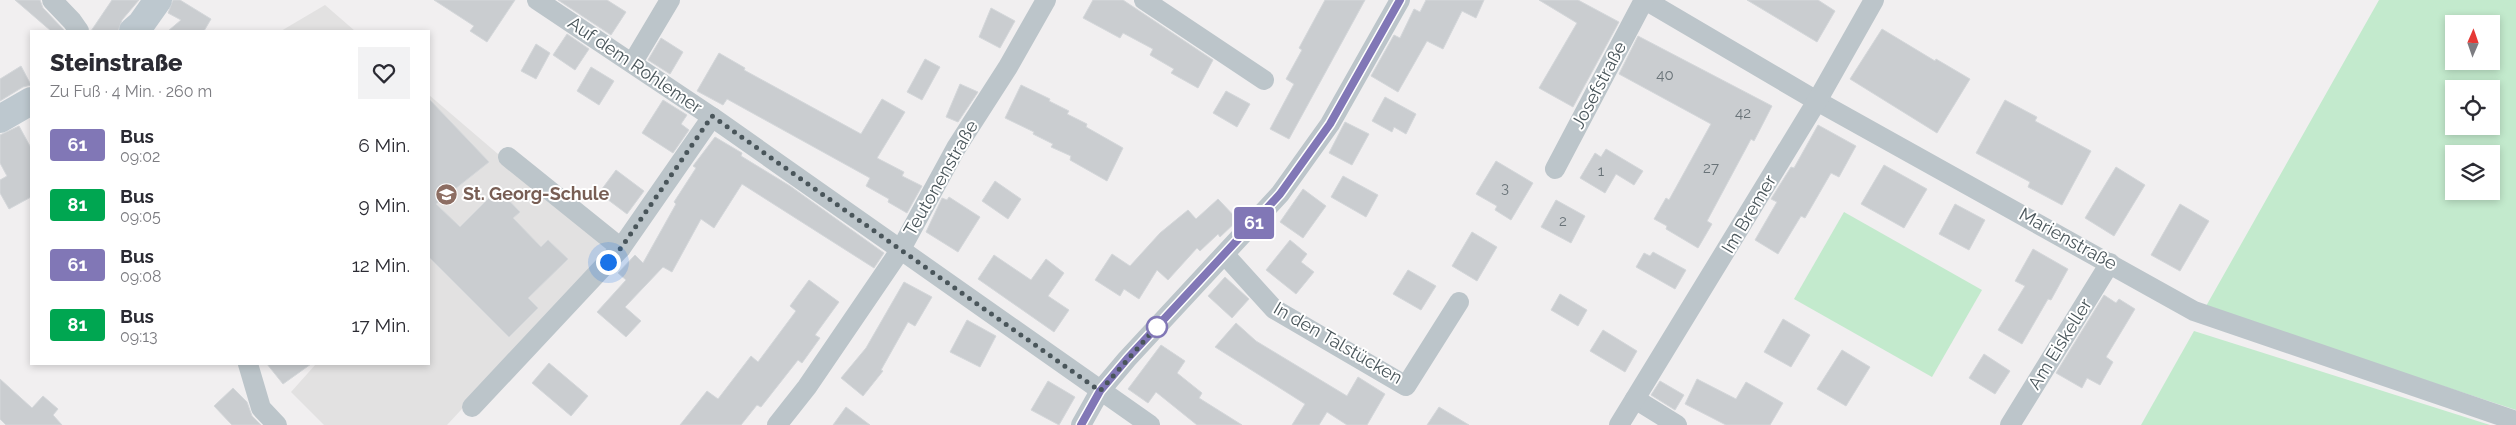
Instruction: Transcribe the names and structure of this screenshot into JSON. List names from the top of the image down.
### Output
{
  "streets": {
    "street": [
      "Auf dem Rohlemer",
      "Josefstraße",
      "Teutonenstraße",
      "Im Bremer",
      "Marienstraße",
      "In den Talstücken",
      "Am Eiskeller"
    ]
  },
  "crossings": [
    ["Auf dem Rohlemer", "Teutonenstraße"],
    ["Josefstraße", "Marienstraße"],
    ["Im Bremer", "Marienstraße"],
    ["Marienstraße", "Am Eiskeller"]
  ],
  "places": {
    "school or university": ["St. Georg-Schule"]
  },
  "lines": ["bus line 61"],
  "house_numbers": [
    "40",
    "42",
    "27",
    "1",
    "3",
    "2"
  ],
  "north": "top",
  "page": {
    "on_map": "61",
    "heading": ["Steinstraße", "Zu Fuß · 4 Min. · 260 m"],
    "list": [
      {
        "mark": "61",
        "name": "Bus",
        "note": "09:02",
        "value": "6 Min."
      },
      {
        "mark": "81",
        "name": "Bus",
        "note": "09:05",
        "value": "9 Min."
      },
      {
        "mark": "61",
        "name": "Bus",
        "note": "09:08",
        "value": "12 Min."
      },
      {
        "mark": "81",
        "name": "Bus",
        "note": "09:13",
        "value": "17 Min."
      }
    ]
  }
}
